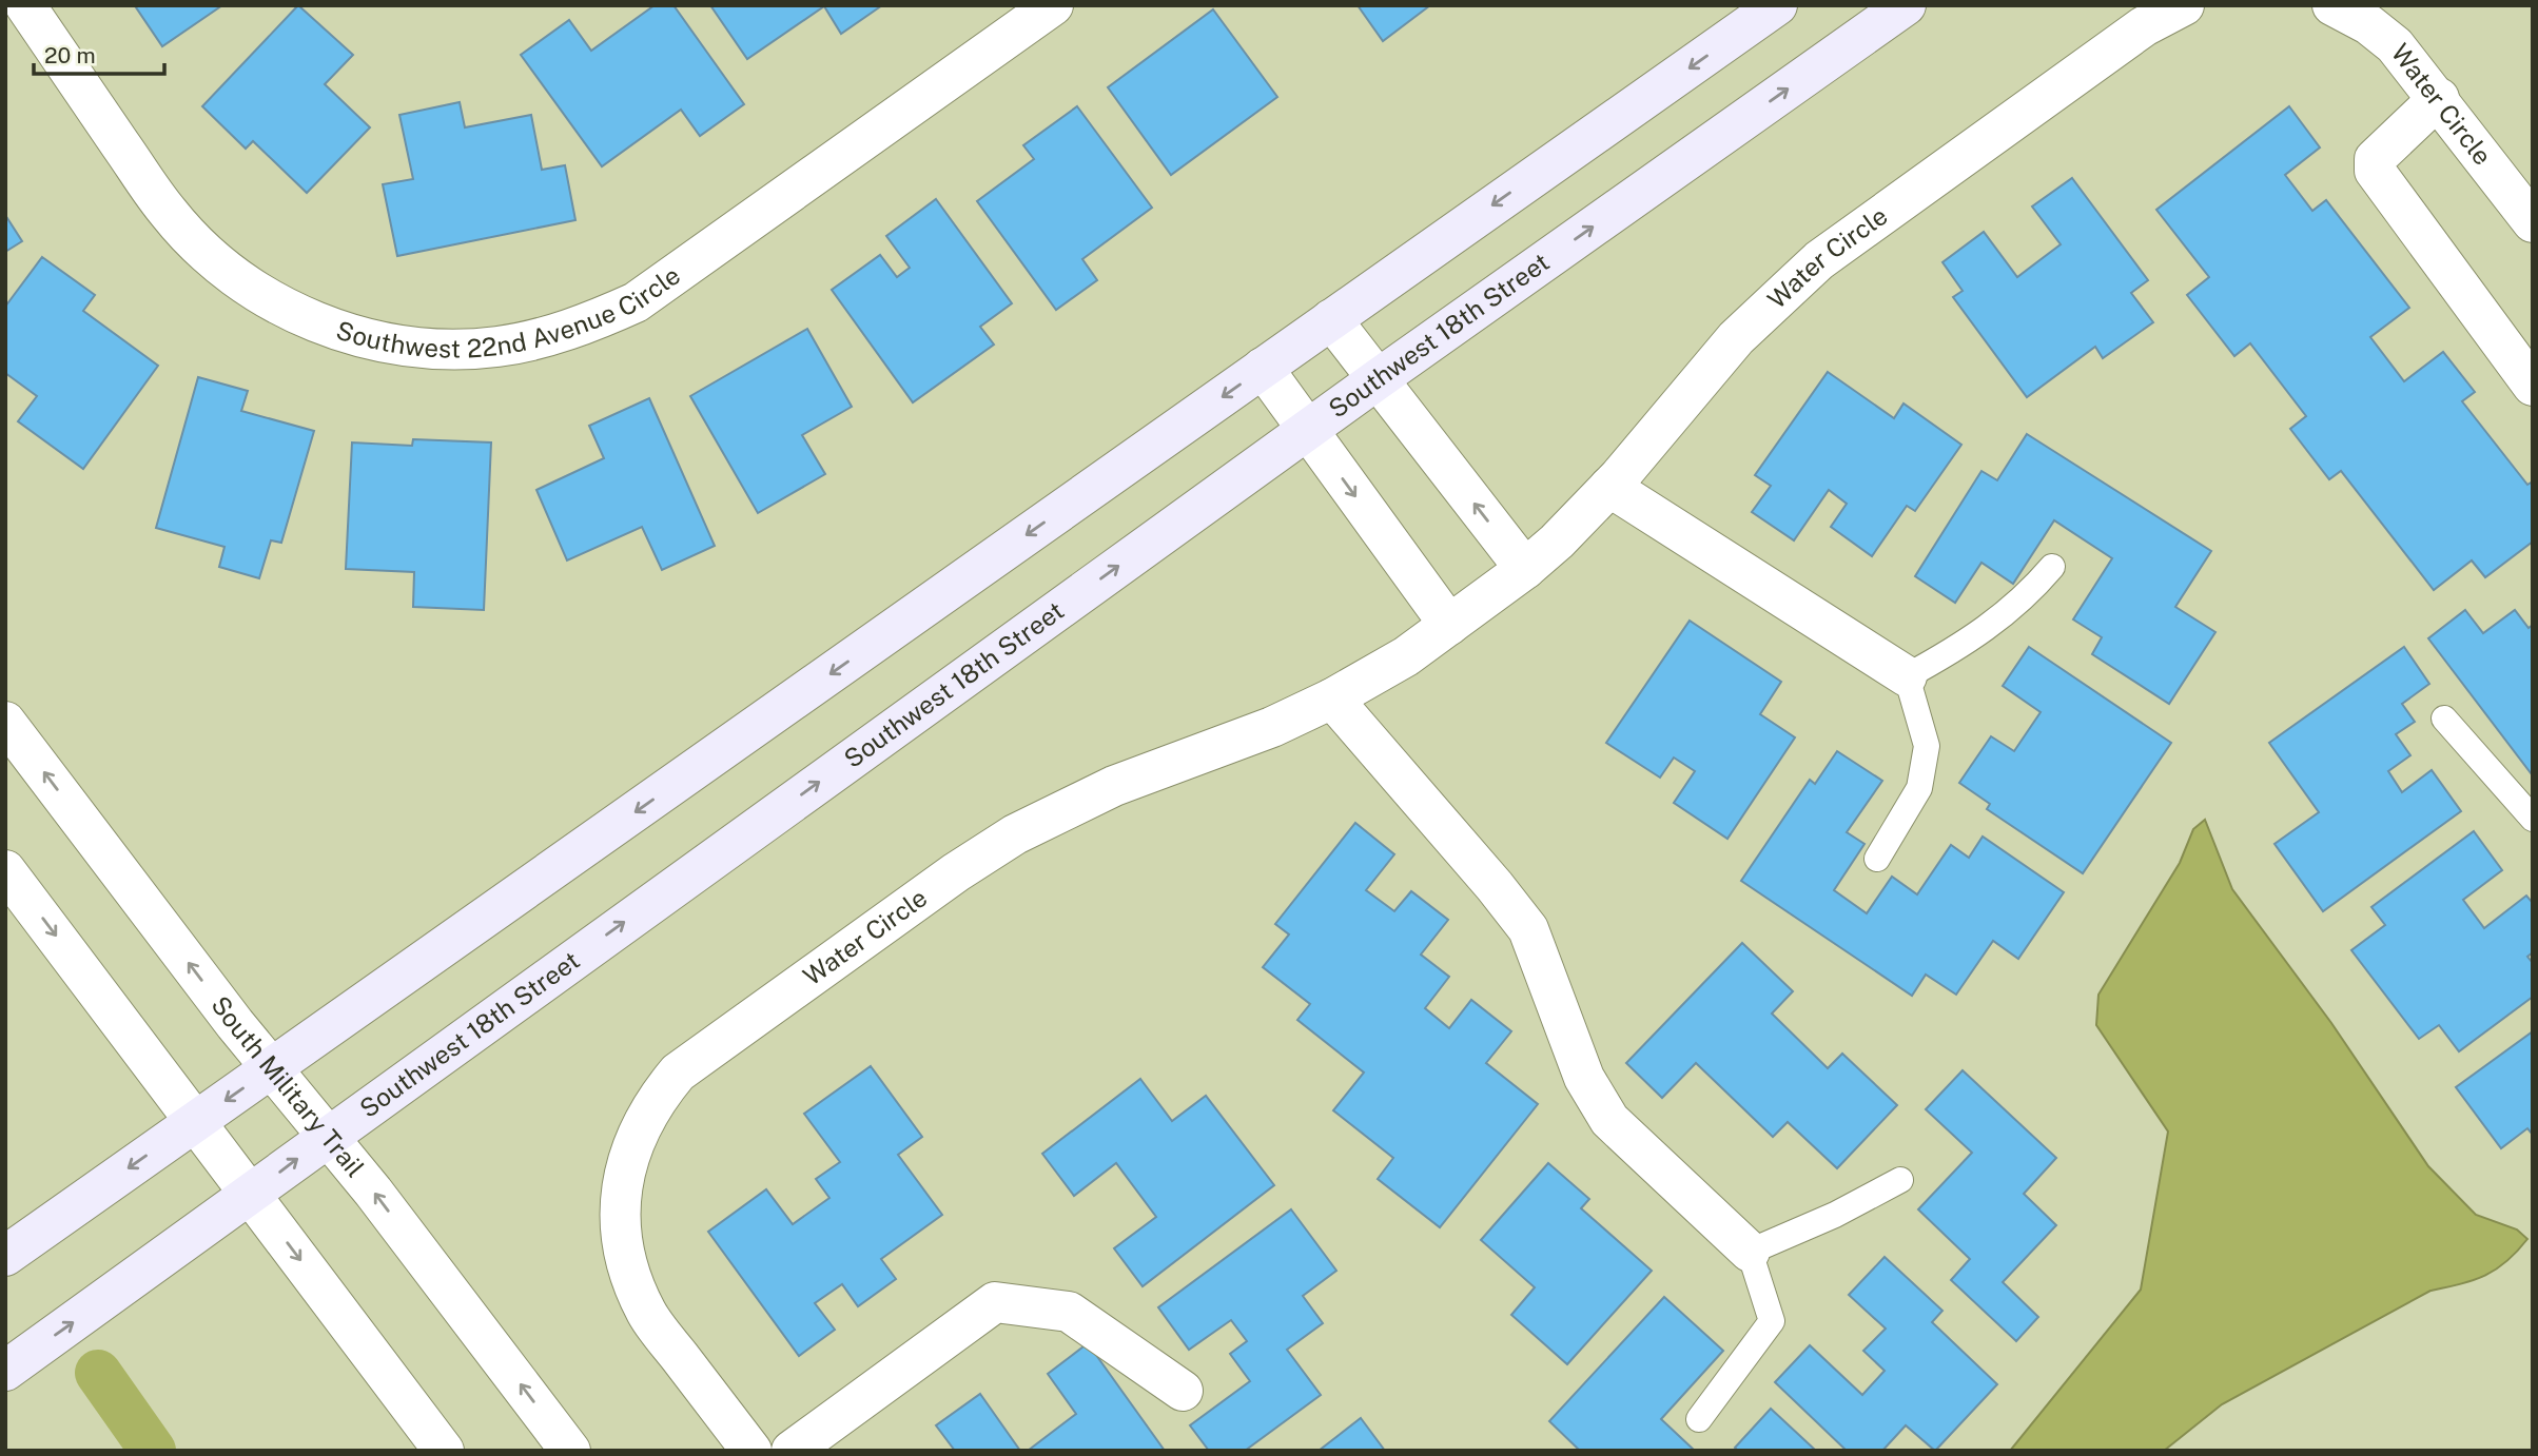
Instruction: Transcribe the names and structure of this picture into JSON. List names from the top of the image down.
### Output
{
  "streets": {
    "main road": ["Southwest 18th Street"],
    "street": ["Water Circle", "Southwest 22nd Avenue Circle", "South Military Trail"]
  },
  "crossings": [
    ["Southwest 18th Street", "South Military Trail"]
  ],
  "scale_bar": "20 m"
}
